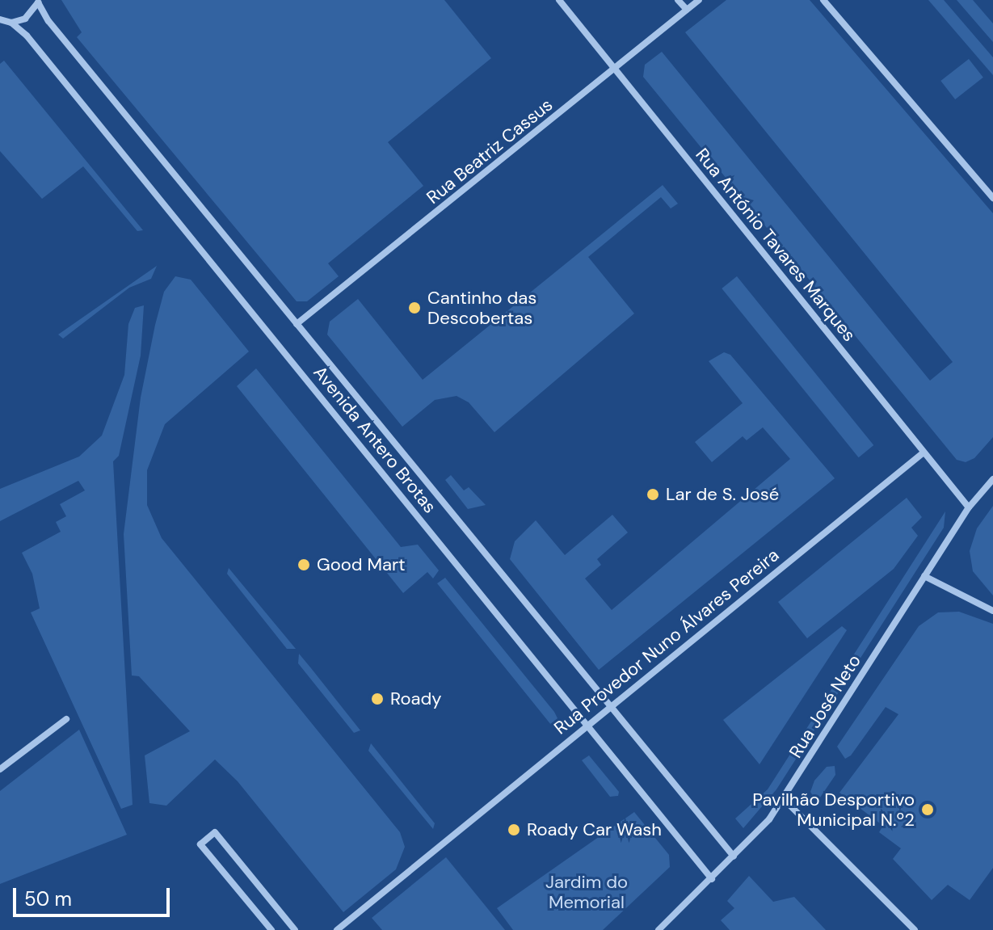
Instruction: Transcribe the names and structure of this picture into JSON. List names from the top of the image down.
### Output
{
  "streets": {
    "street": [
      "Rua Beatriz Cassus",
      "Rua António Tavares Marques",
      "Avenida Antero Brotas",
      "Rua Provedor Nuno Álvares Pereira",
      "Rua José Neto"
    ]
  },
  "crossings": [
    ["Rua Beatriz Cassus", "Rua António Tavares Marques"],
    ["Rua Beatriz Cassus", "Avenida Antero Brotas"],
    ["Rua António Tavares Marques", "Rua Provedor Nuno Álvares Pereira"],
    ["Rua António Tavares Marques", "Rua José Neto"],
    ["Avenida Antero Brotas", "Rua Provedor Nuno Álvares Pereira"],
    ["Avenida Antero Brotas", "Rua José Neto"]
  ],
  "parks": ["Jardim do Memorial"],
  "places": [
    "Cantinho das Descobertas",
    "Lar de S. José",
    "Good Mart",
    "Roady",
    "Pavilhão Desportivo Municipal N.º2",
    "Roady Car Wash"
  ],
  "scale_bar": "50 m"
}
